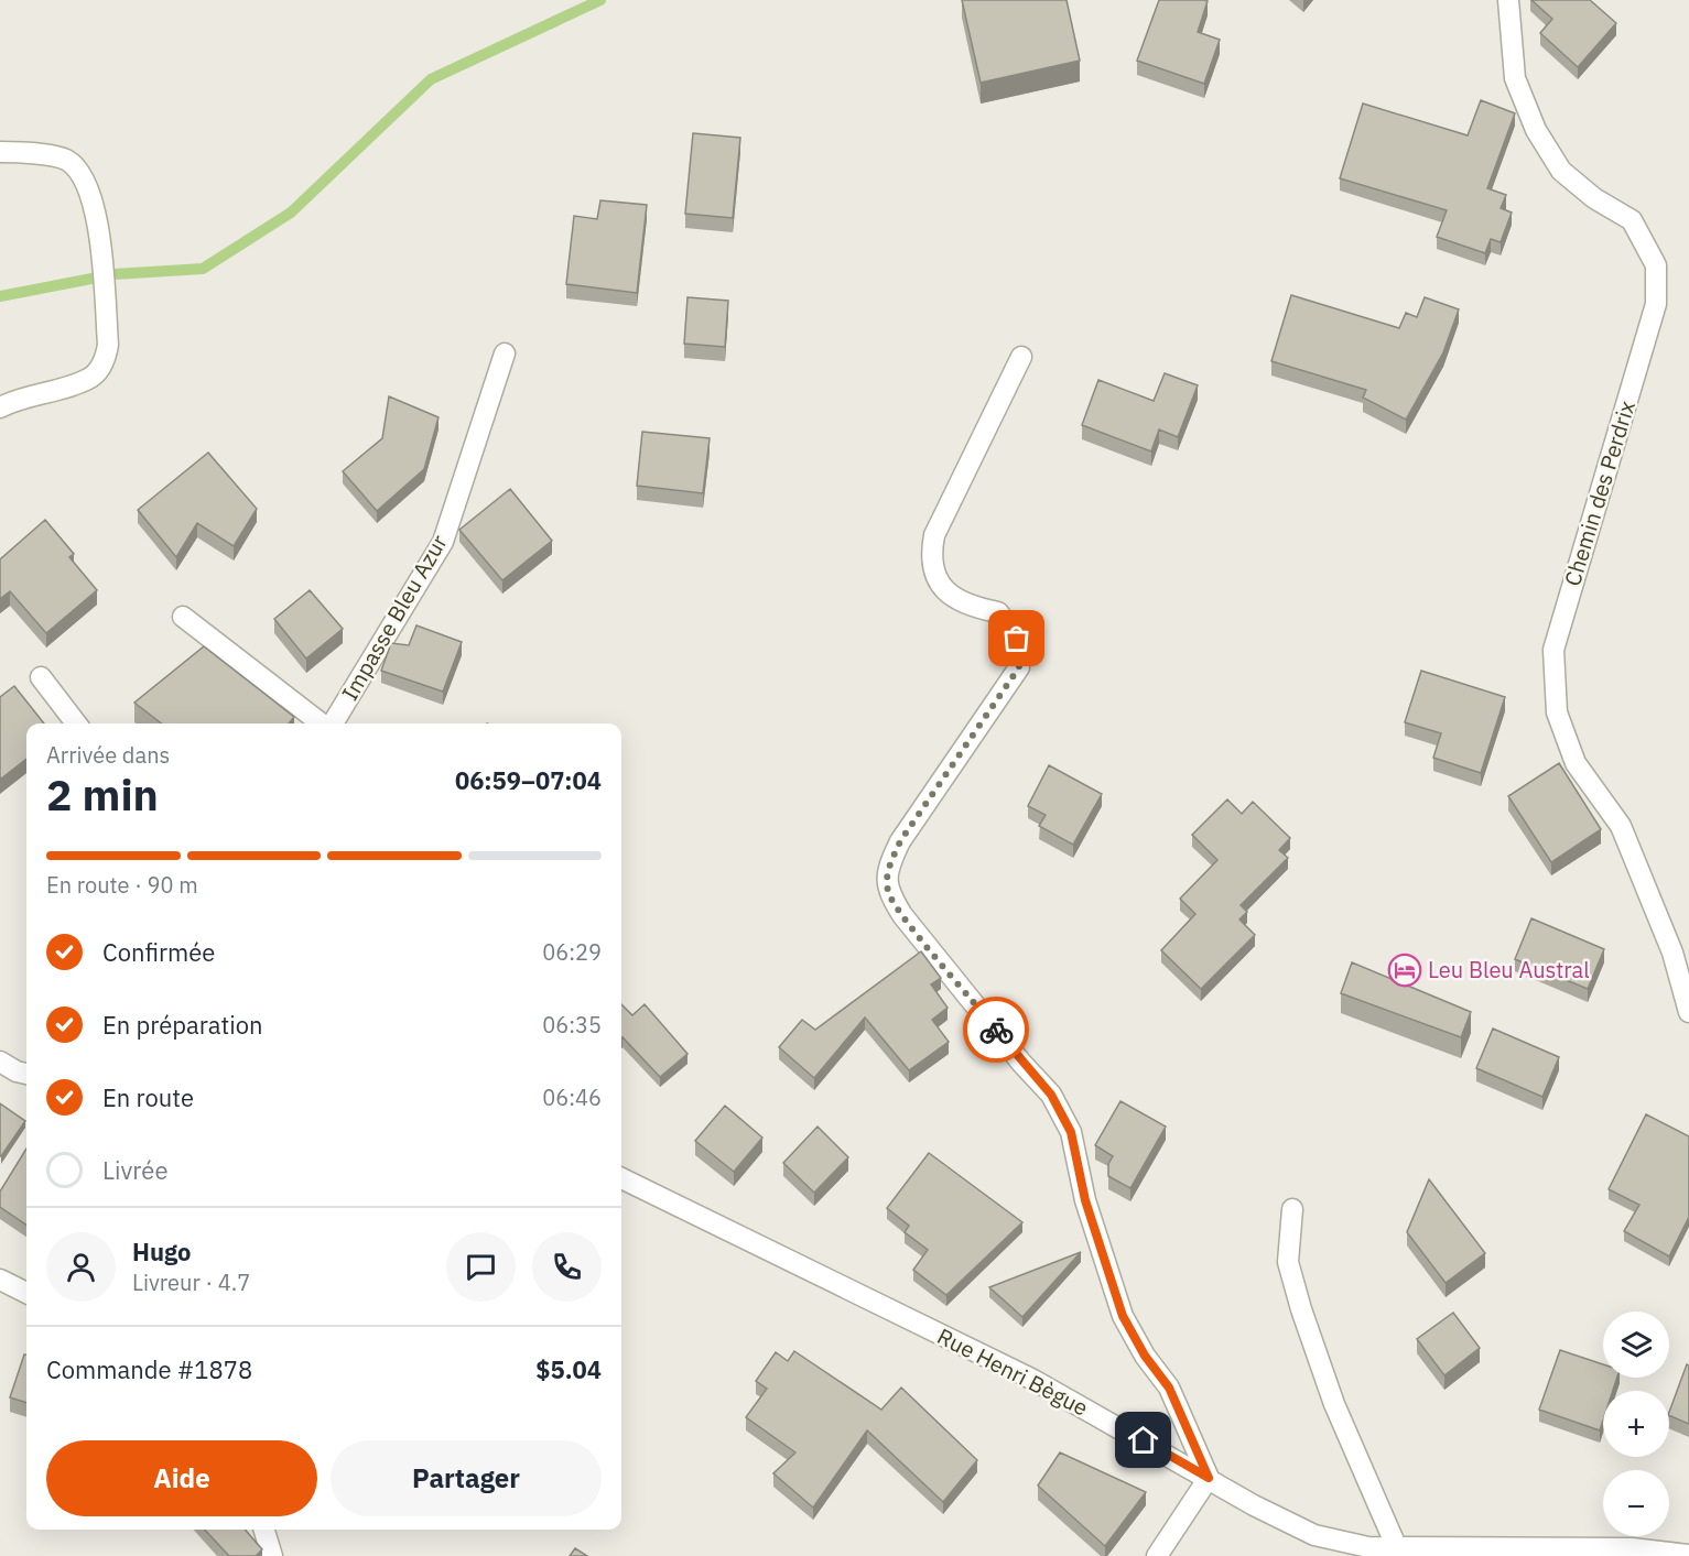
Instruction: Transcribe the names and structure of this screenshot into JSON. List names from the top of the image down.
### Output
{
  "streets": {
    "street": ["Chemin des Perdrix", "Impasse Bleu Azur", "Rue Henri Bègue"]
  },
  "places": {
    "hotel": ["Leu Bleu Austral"]
  },
  "page": {
    "heading": ["2 min", "Arrivée dans", "06:59–07:04"],
    "panel": [
      "Hugo",
      "Livreur · 4.7",
      "Commande #1878",
      "$5.04"
    ],
    "bar": "En route · 90 m",
    "list": [
      ["Confirmée", "06:29"],
      ["En préparation", "06:35"],
      ["En route", "06:46"],
      "Livrée"
    ],
    "map_buttons": ["+", "−"],
    "buttons": ["Aide", "Partager"]
  }
}
